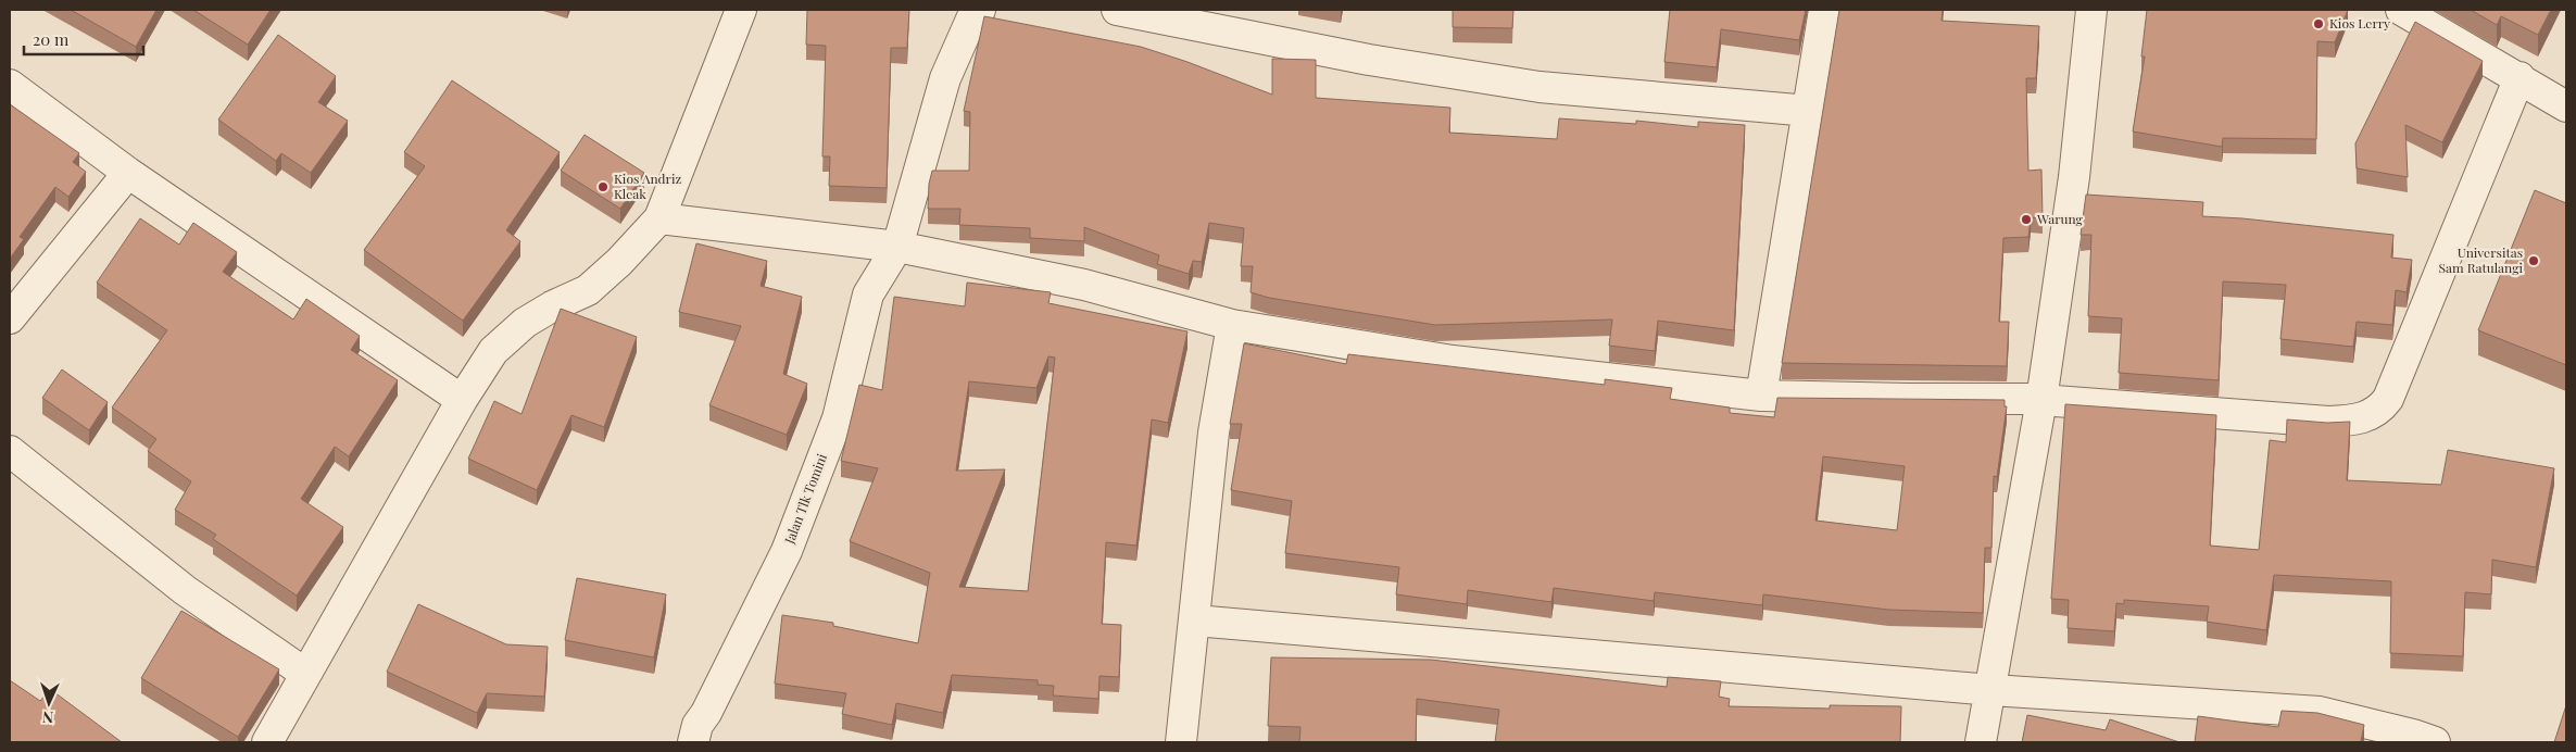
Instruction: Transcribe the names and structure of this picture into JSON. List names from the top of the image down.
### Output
{
  "streets": {
    "street": ["Jalan Tlk Tomini"]
  },
  "places": [
    "Kios Lerry",
    "Kios Andriz Kleak",
    "Warung",
    "Universitas Sam Ratulangi"
  ],
  "scale_bar": "20 m",
  "north": "bottom"
}
